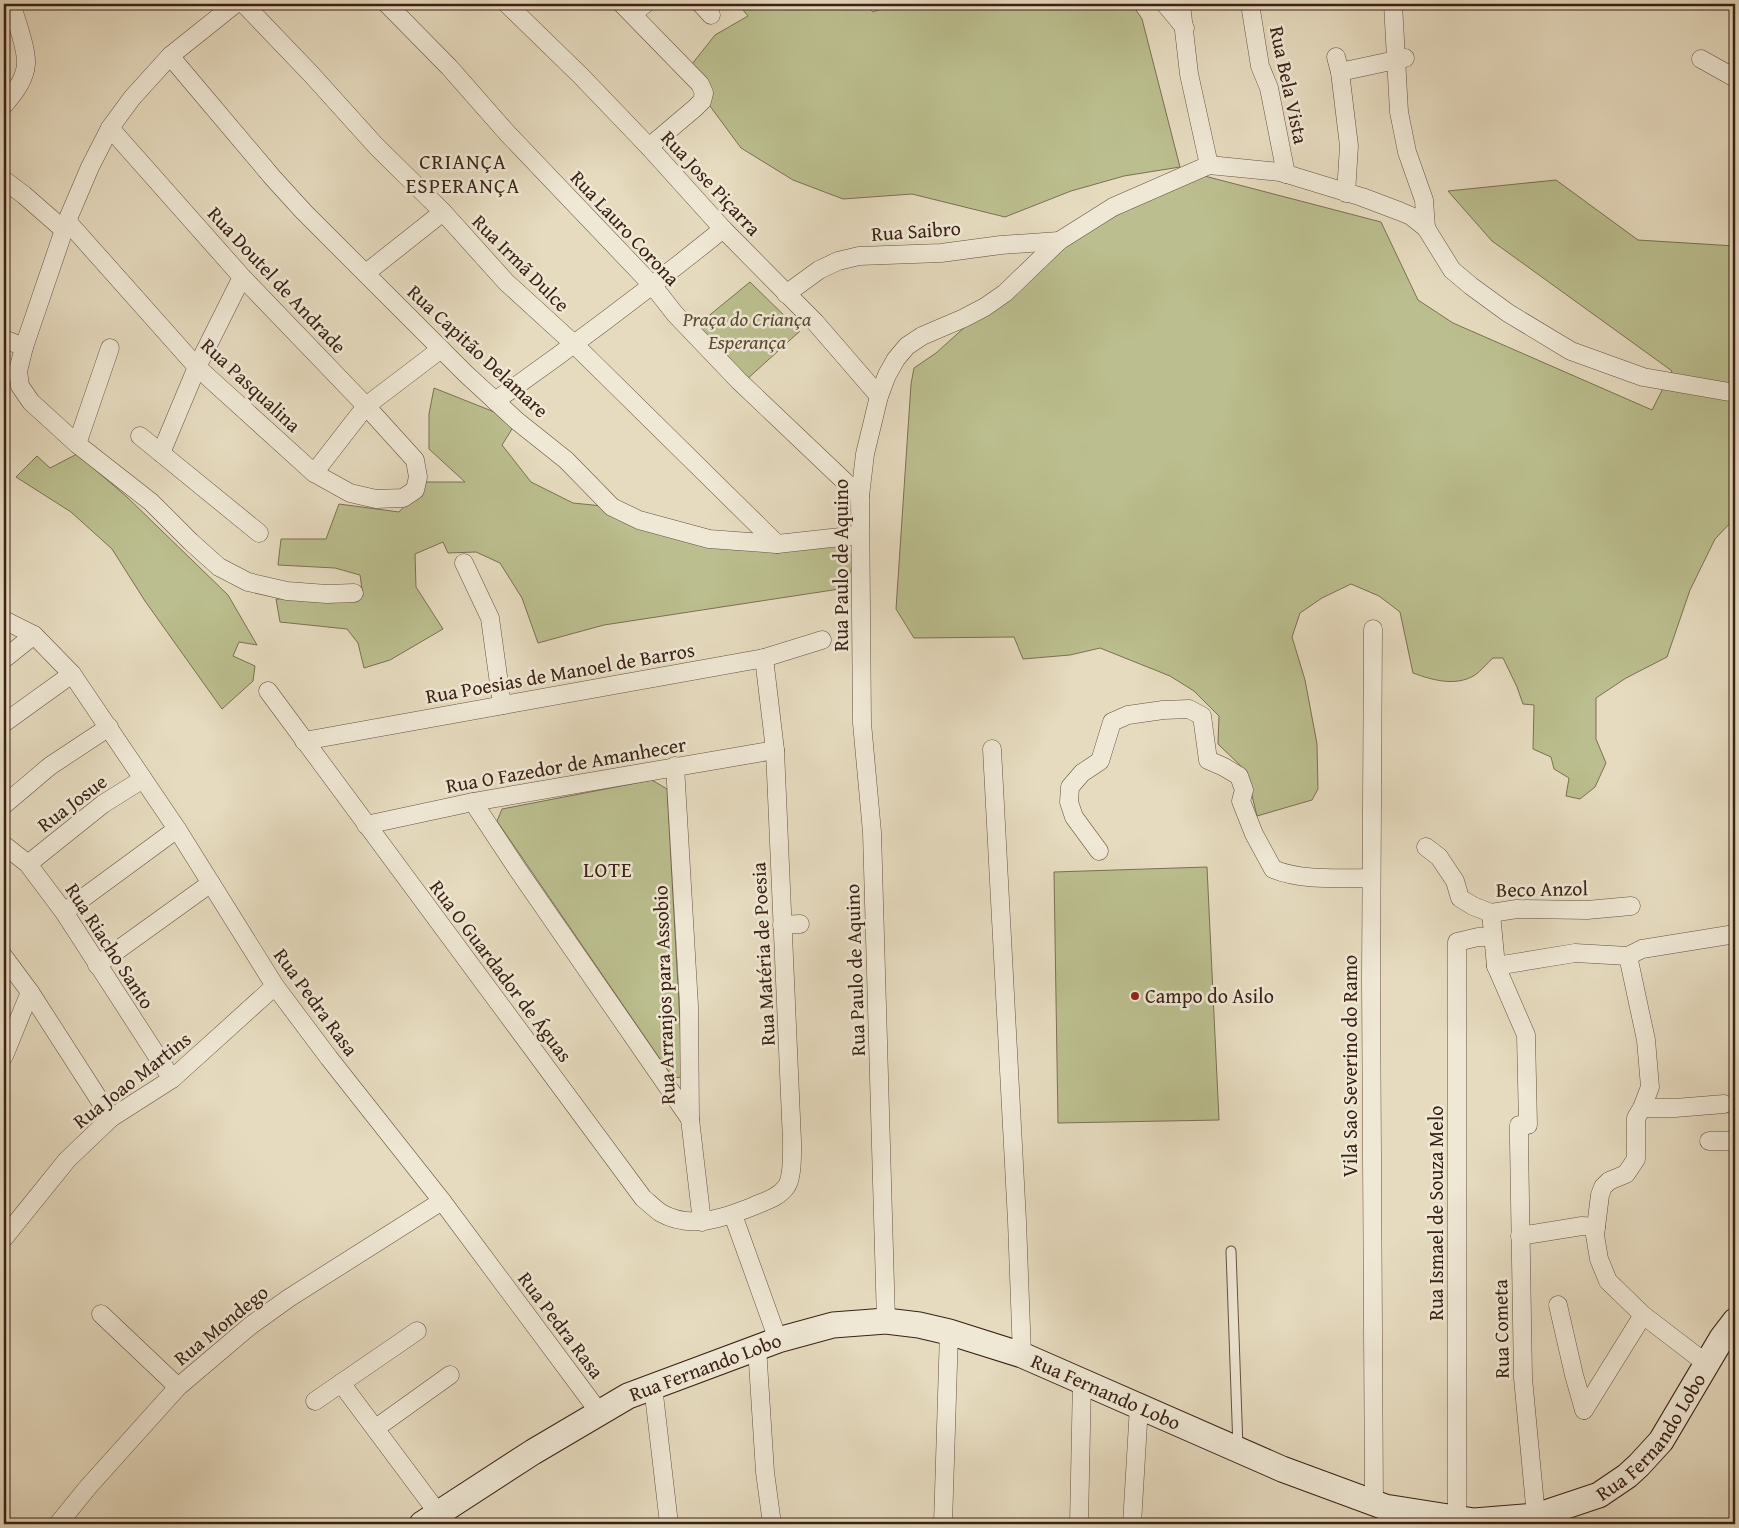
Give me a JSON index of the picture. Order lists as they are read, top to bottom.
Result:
{
  "streets": {
    "main road": ["Rua Fernando Lobo"],
    "street": [
      "Rua Bela Vista",
      "Rua Jose Piçarra",
      "Rua Lauro Corona",
      "Rua Saibro",
      "Rua Irmã Dulce",
      "Rua Doutel de Andrade",
      "Rua Capitão Delamare",
      "Rua Pasqualina",
      "Rua Paulo de Aquino",
      "Rua Poesias de Manoel de Barros",
      "Rua O Fazedor de Amanhecer",
      "Rua Josue",
      "Beco Anzol",
      "Rua Riacho Santo",
      "Rua Matéria de Poesia",
      "Rua O Guardador de Águas",
      "Rua Arranjos para Assobio",
      "Rua Pedra Rasa",
      "Vila Sao Severino do Ramo",
      "Rua Joao Martins",
      "Rua Ismael de Souza Melo",
      "Rua Mondego",
      "Rua Cometa"
    ]
  },
  "crossings": [
    ["Rua Bela Vista", "Rua Paulo de Aquino"],
    ["Rua Jose Piçarra", "Rua Saibro"],
    ["Rua Jose Piçarra", "Rua Paulo de Aquino"],
    ["Rua Lauro Corona", "Rua Paulo de Aquino"],
    ["Rua Saibro", "Rua Paulo de Aquino"],
    ["Rua Irmã Dulce", "Rua Capitão Delamare"],
    ["Rua Doutel de Andrade", "Rua Pasqualina"],
    ["Rua Capitão Delamare", "Rua Paulo de Aquino"],
    ["Rua Paulo de Aquino", "Rua Fernando Lobo"],
    ["Rua Poesias de Manoel de Barros", "Rua Matéria de Poesia"],
    ["Rua Poesias de Manoel de Barros", "Rua O Guardador de Águas"],
    ["Rua O Fazedor de Amanhecer", "Rua Matéria de Poesia"],
    ["Rua O Fazedor de Amanhecer", "Rua O Guardador de Águas"],
    ["Rua O Fazedor de Amanhecer", "Rua Arranjos para Assobio"],
    ["Rua Josue", "Rua Riacho Santo"],
    ["Rua Josue", "Rua Pedra Rasa"],
    ["Rua Riacho Santo", "Rua Joao Martins"],
    ["Rua Matéria de Poesia", "Rua O Guardador de Águas"],
    ["Rua O Guardador de Águas", "Rua Arranjos para Assobio"],
    ["Rua Pedra Rasa", "Rua Joao Martins"],
    ["Rua Pedra Rasa", "Rua Mondego"],
    ["Rua Pedra Rasa", "Rua Fernando Lobo"],
    ["Vila Sao Severino do Ramo", "Rua Fernando Lobo"],
    ["Rua Ismael de Souza Melo", "Rua Fernando Lobo"],
    ["Rua Cometa", "Rua Fernando Lobo"]
  ],
  "districts": ["CRIANÇA ESPERANÇA", "LOTE"],
  "parks": ["Praça do Criança Esperança"],
  "places": ["Campo do Asilo"]
}
